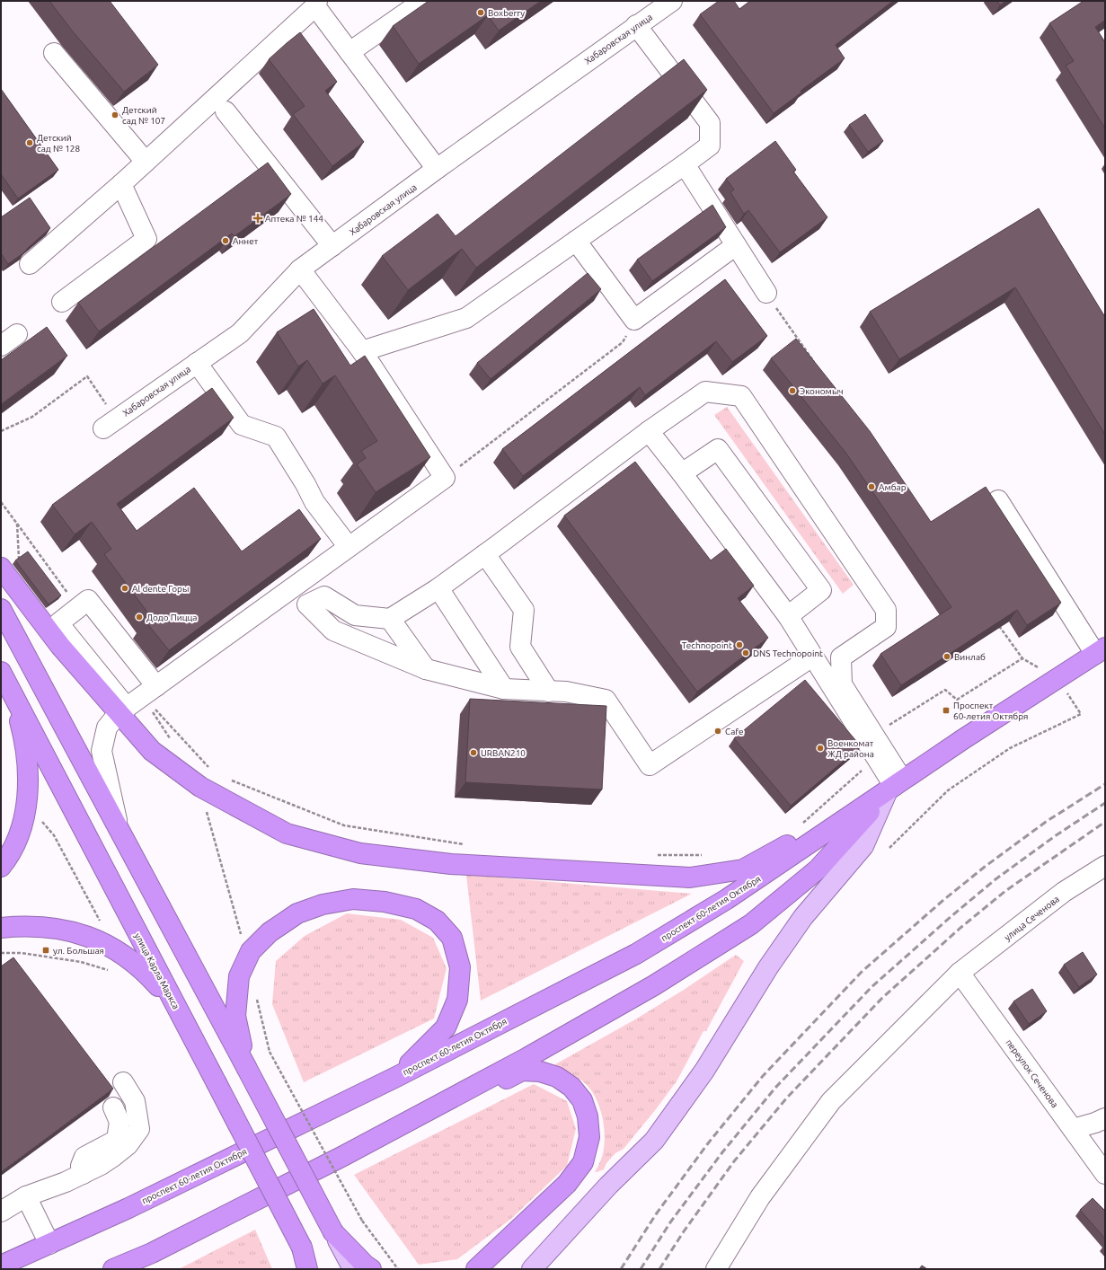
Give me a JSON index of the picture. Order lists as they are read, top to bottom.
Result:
{
  "streets": {
    "highway": ["проспект 60-летия Октября", "улица Карла Маркса"],
    "street": ["Хабаровская улица", "улица Сеченова", "переулок Сеченова"]
  },
  "crossings": [
    ["улица Сеченова", "переулок Сеченова"]
  ],
  "places": {
    "other": [
      "Boxberry",
      "Детский сад № 107",
      "Детский сад № 128",
      "Аннет",
      "Экономыч",
      "Амбар",
      "Al dente Горы",
      "Додо Пицца",
      "Technopoint",
      "DNS Technopoint",
      "Винлаб",
      "Cafe",
      "Военкомат ЖД района",
      "URBAN210"
    ],
    "health": ["Аптека № 144"],
    "transit": ["Проспект 60-летия Октября", "ул. Большая"]
  }
}
